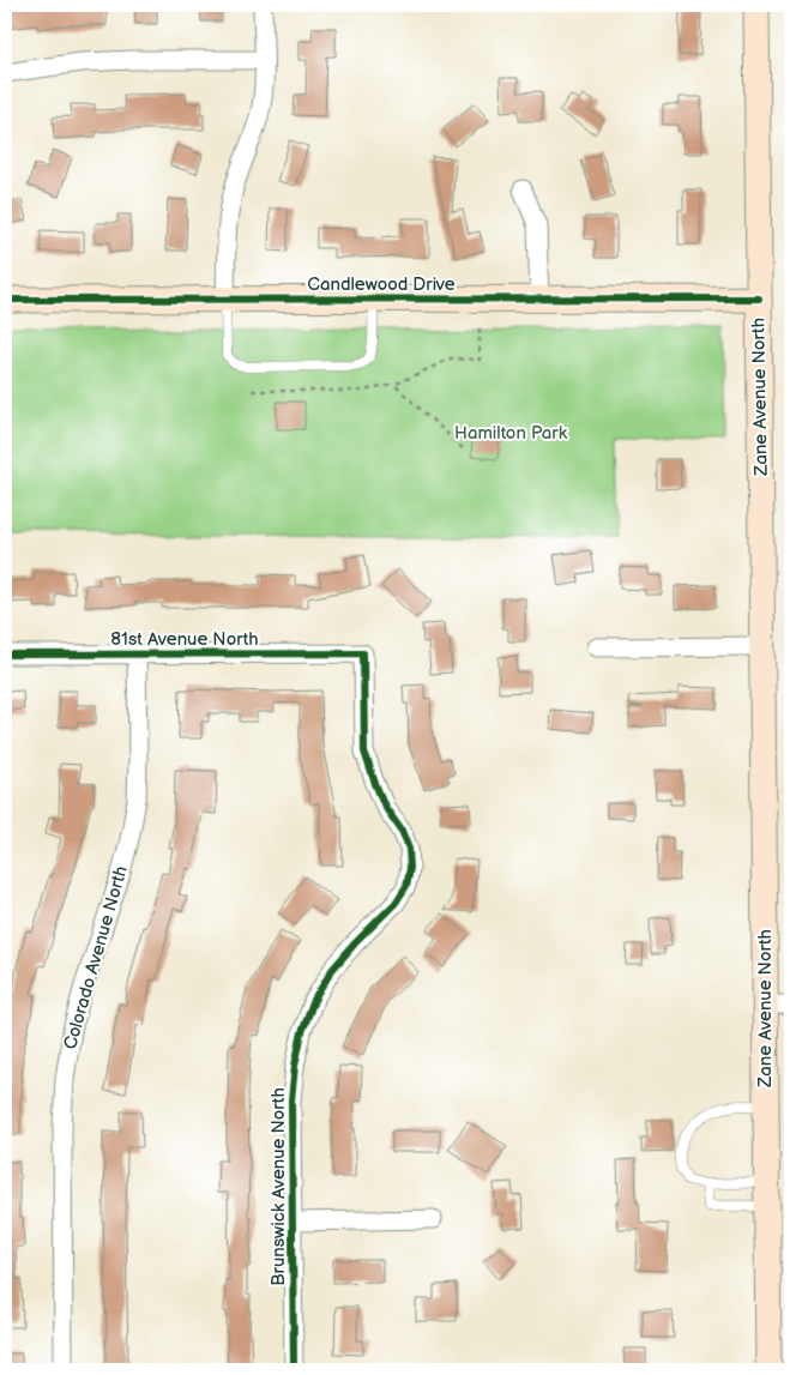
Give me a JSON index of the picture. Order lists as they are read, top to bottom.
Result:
{
  "streets": {
    "main road": ["Candlewood Drive", "Zane Avenue North"],
    "street": ["81st Avenue North", "Colorado Avenue North", "Brunswick Avenue North"]
  },
  "crossings": [
    ["Candlewood Drive", "Zane Avenue North"],
    ["81st Avenue North", "Colorado Avenue North"],
    ["81st Avenue North", "Brunswick Avenue North"]
  ],
  "parks": ["Hamilton Park"]
}
